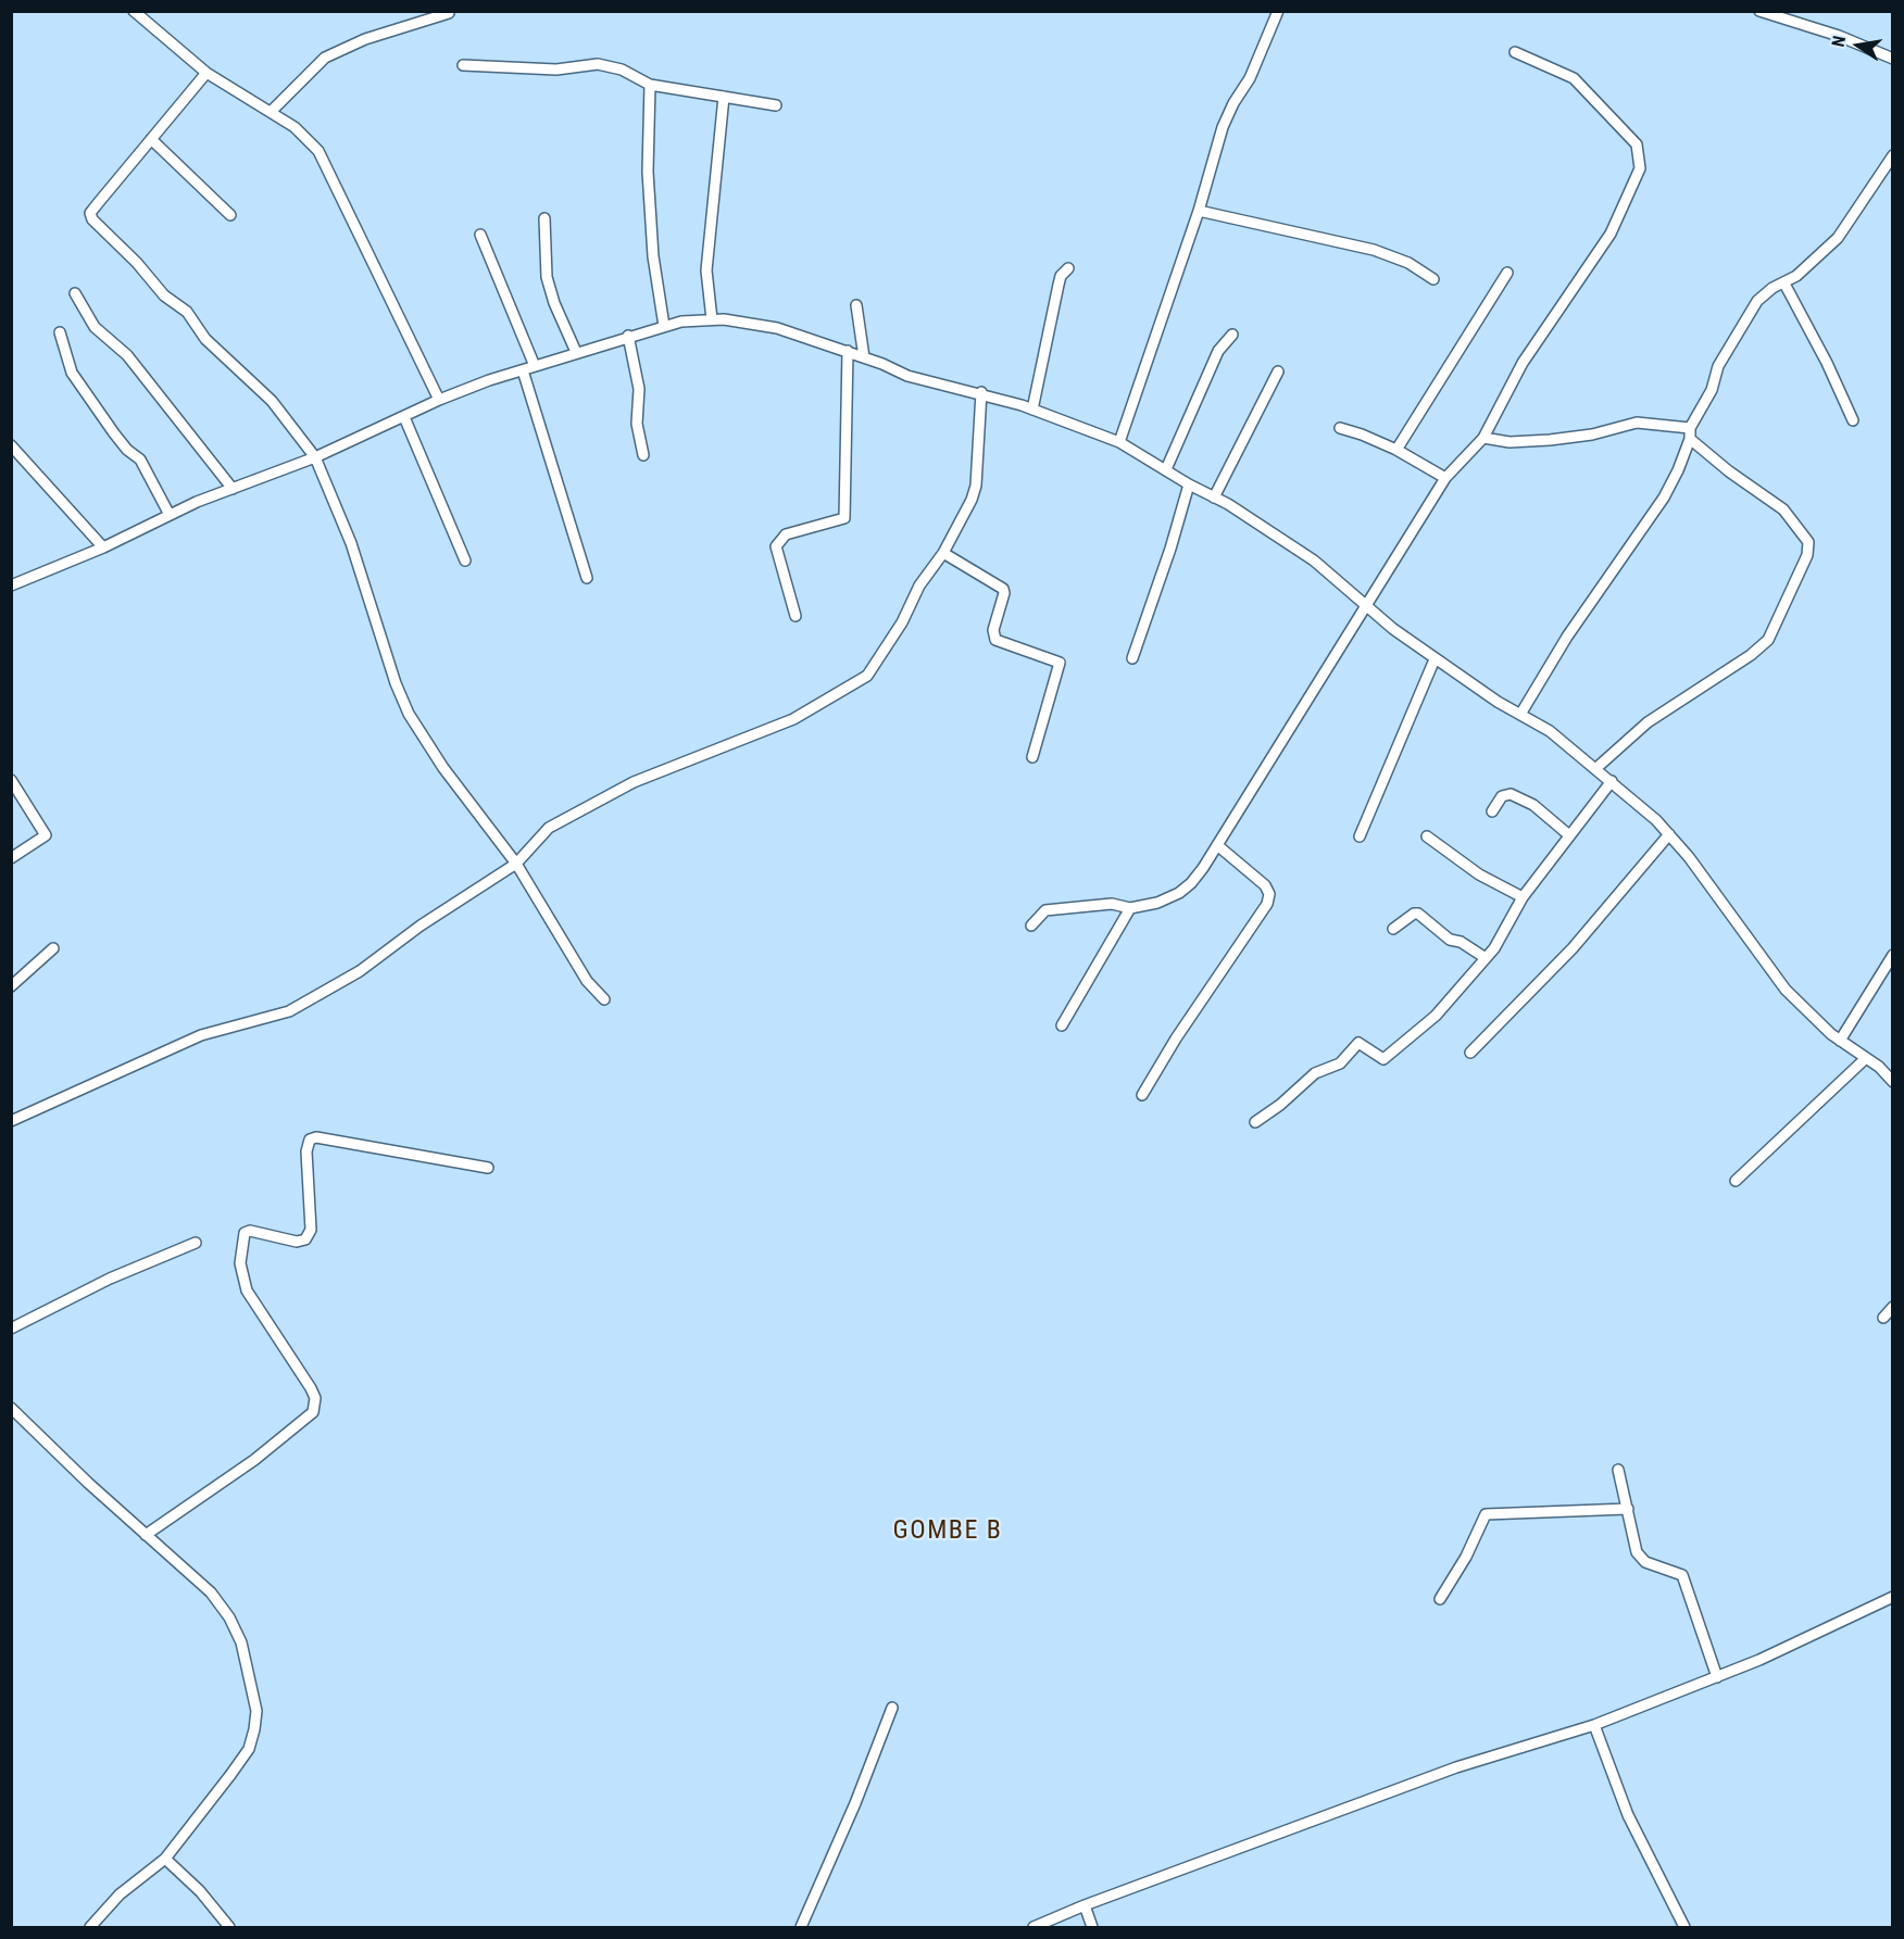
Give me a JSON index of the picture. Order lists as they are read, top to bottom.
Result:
{
  "districts": ["GOMBE B"],
  "north": "left"
}
